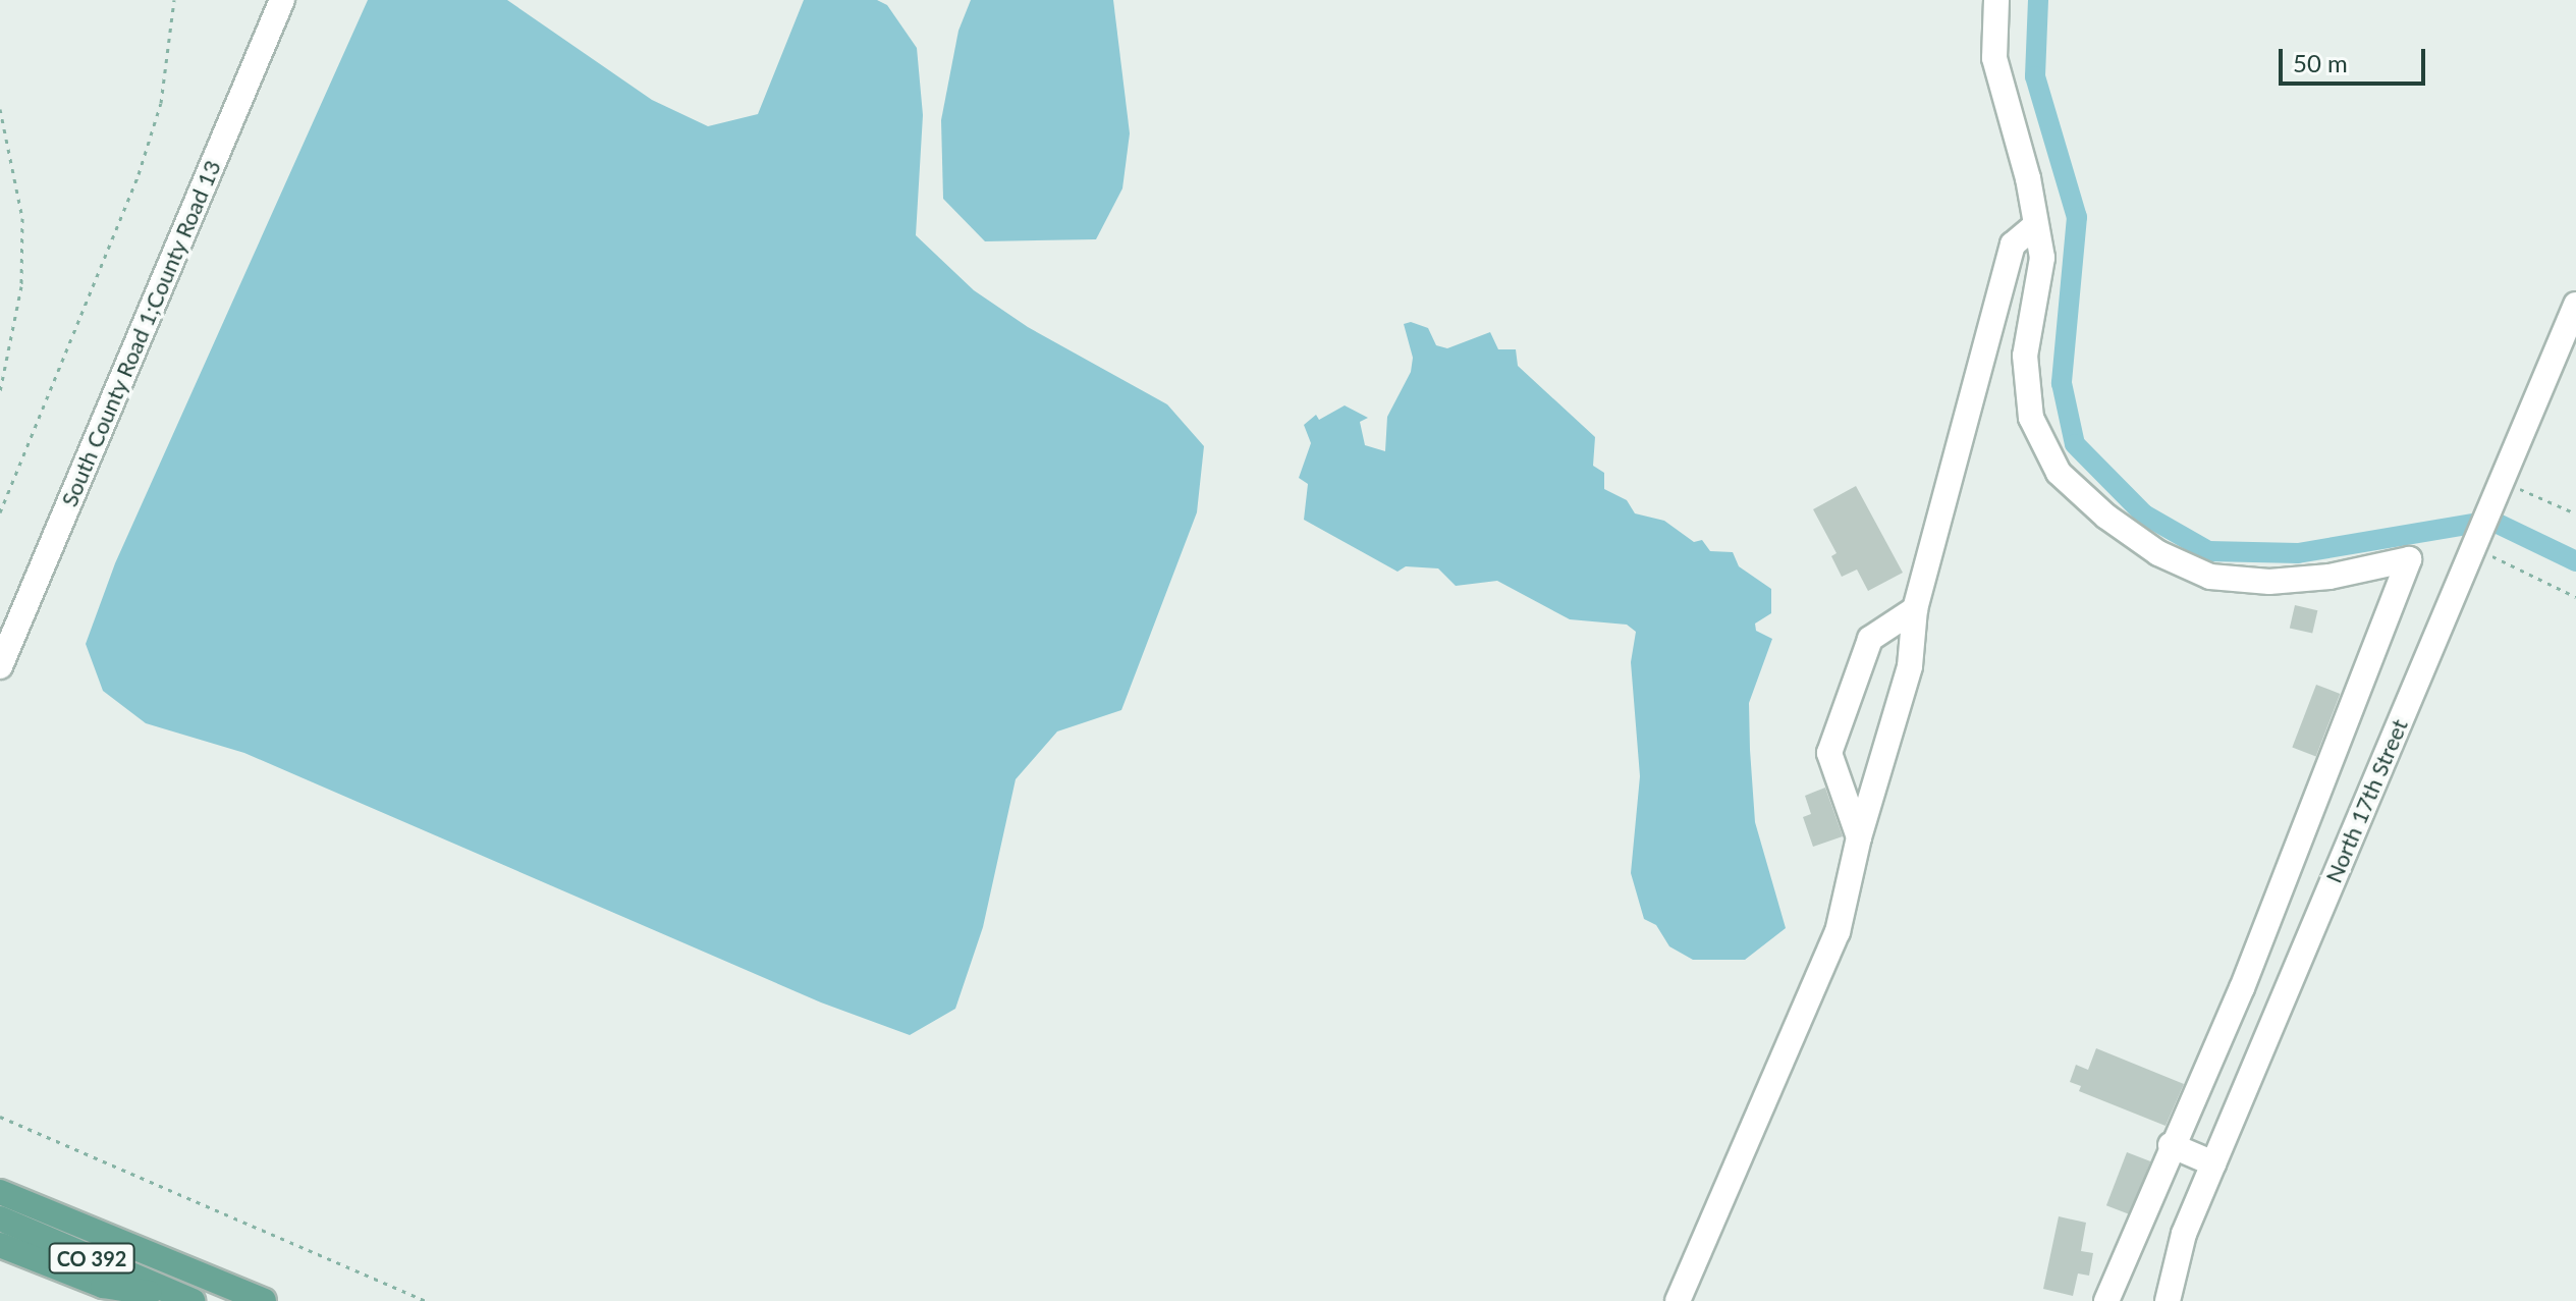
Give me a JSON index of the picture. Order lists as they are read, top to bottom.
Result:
{
  "streets": {
    "main road": ["CO 392"],
    "street": ["South County Road 1;County Road 13", "North 17th Street"]
  },
  "scale_bar": "50 m"
}
